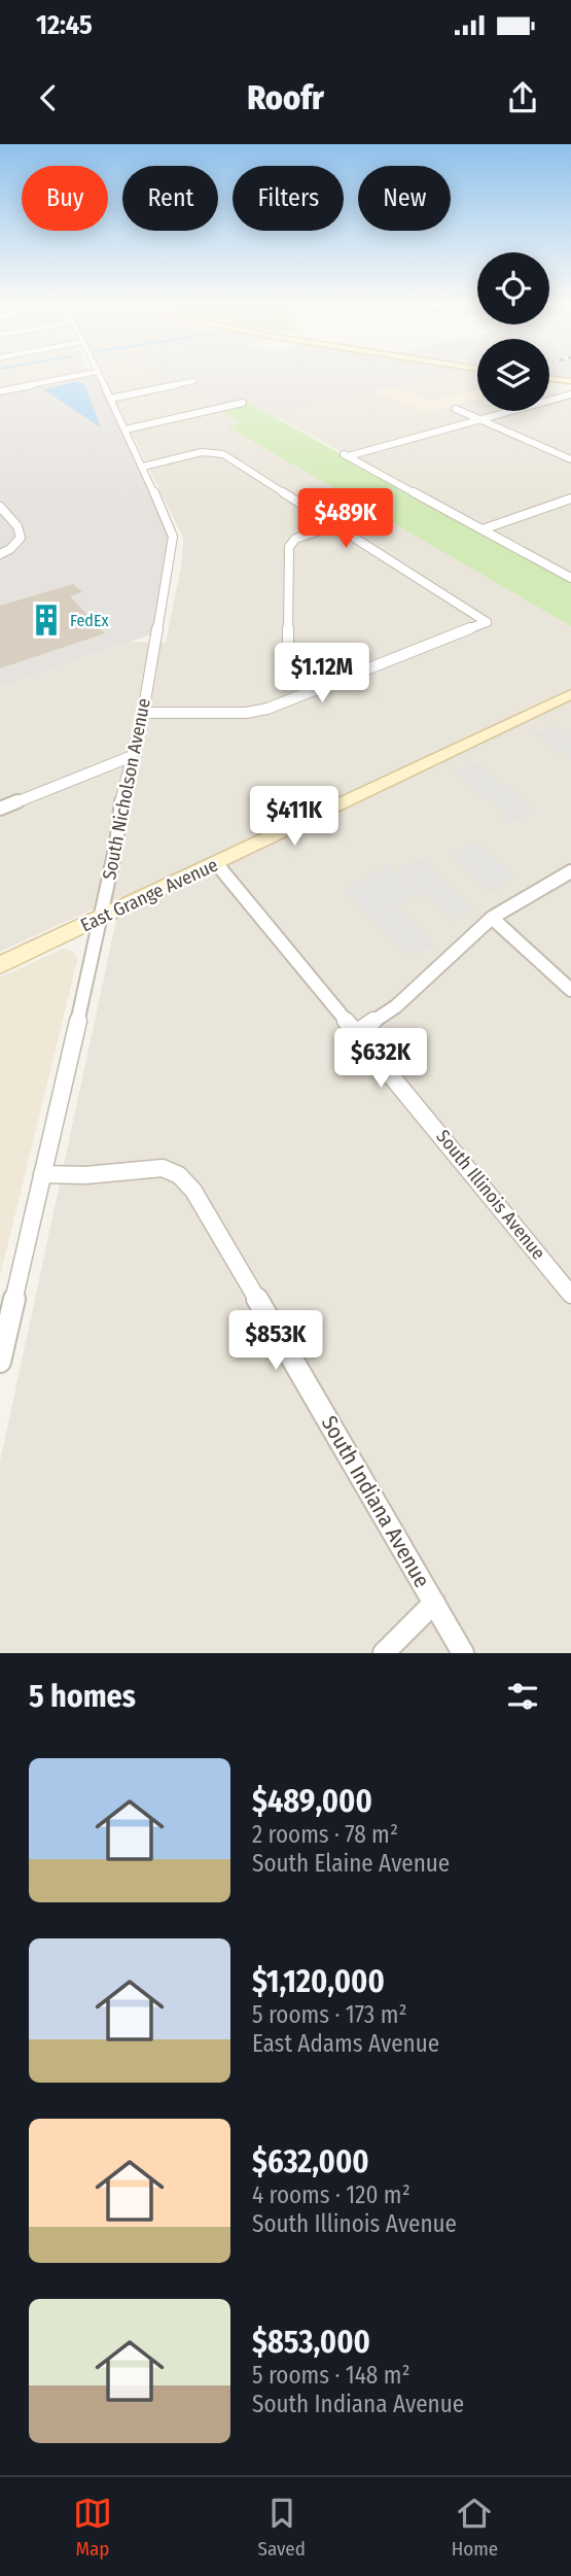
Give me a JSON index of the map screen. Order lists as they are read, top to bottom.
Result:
{
  "streets": {
    "street": [
      "South Nicholson Avenue",
      "East Grange Avenue",
      "South Illinois Avenue",
      "South Indiana Avenue"
    ]
  },
  "crossings": [
    ["South Nicholson Avenue", "East Grange Avenue"],
    ["South Nicholson Avenue", "South Indiana Avenue"],
    ["East Grange Avenue", "South Illinois Avenue"]
  ],
  "places": {
    "building": ["FedEx"]
  },
  "page": {
    "status": "12:45",
    "header": "Roofr",
    "chip": [
      "Buy",
      "Rent",
      "Filters",
      "New"
    ],
    "price": [
      "$489K",
      "$1.12M",
      "$411K",
      "$632K",
      "$853K"
    ],
    "heading": "5 homes",
    "list": [
      {
        "name": "$489,000",
        "note": "2 rooms · 78 m² · South Elaine Avenue"
      },
      {
        "name": "$1,120,000",
        "note": "5 rooms · 173 m² · East Adams Avenue"
      },
      {
        "name": "$632,000",
        "note": "4 rooms · 120 m² · South Illinois Avenue"
      },
      {
        "name": "$853,000",
        "note": "5 rooms · 148 m² · South Indiana Avenue"
      }
    ],
    "tabs": ["Map", "Saved", "Home"]
  }
}
